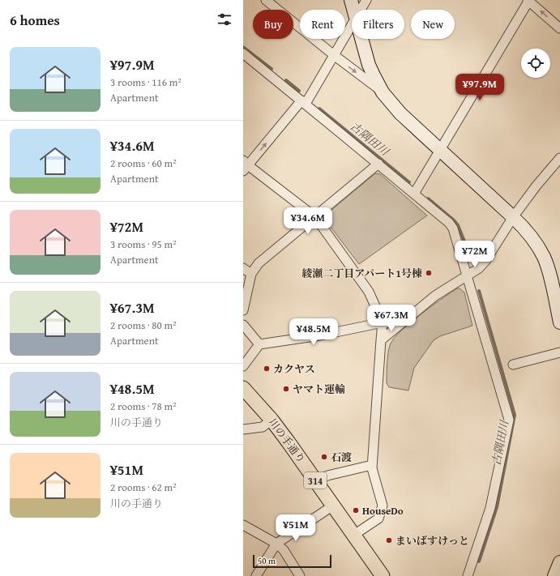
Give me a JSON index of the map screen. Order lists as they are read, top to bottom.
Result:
{
  "streets": {
    "main road": ["川の手通り", "314"]
  },
  "water": ["古隅田川"],
  "places": [
    "綾瀬二丁目アパート1号棟",
    "カクヤス",
    "ヤマト運輸",
    "石渡",
    "HouseDo",
    "まいばすけっと"
  ],
  "scale_bar": "50 m",
  "page": {
    "heading": "6 homes",
    "chip": [
      "Buy",
      "Rent",
      "Filters",
      "New"
    ],
    "list": [
      {
        "name": "¥97.9M",
        "note": "3 rooms · 116 m² · Apartment"
      },
      {
        "name": "¥34.6M",
        "note": "2 rooms · 60 m² · Apartment"
      },
      {
        "name": "¥72M",
        "note": "3 rooms · 95 m² · Apartment"
      },
      {
        "name": "¥67.3M",
        "note": "2 rooms · 80 m² · Apartment"
      },
      {
        "name": "¥48.5M",
        "note": "2 rooms · 78 m² · 川の手通り"
      },
      {
        "name": "¥51M",
        "note": "2 rooms · 62 m² · 川の手通り"
      }
    ],
    "price": [
      "¥97.9M",
      "¥34.6M",
      "¥72M",
      "¥67.3M",
      "¥48.5M",
      "¥51M"
    ],
    "scale": "50 m"
  }
}
